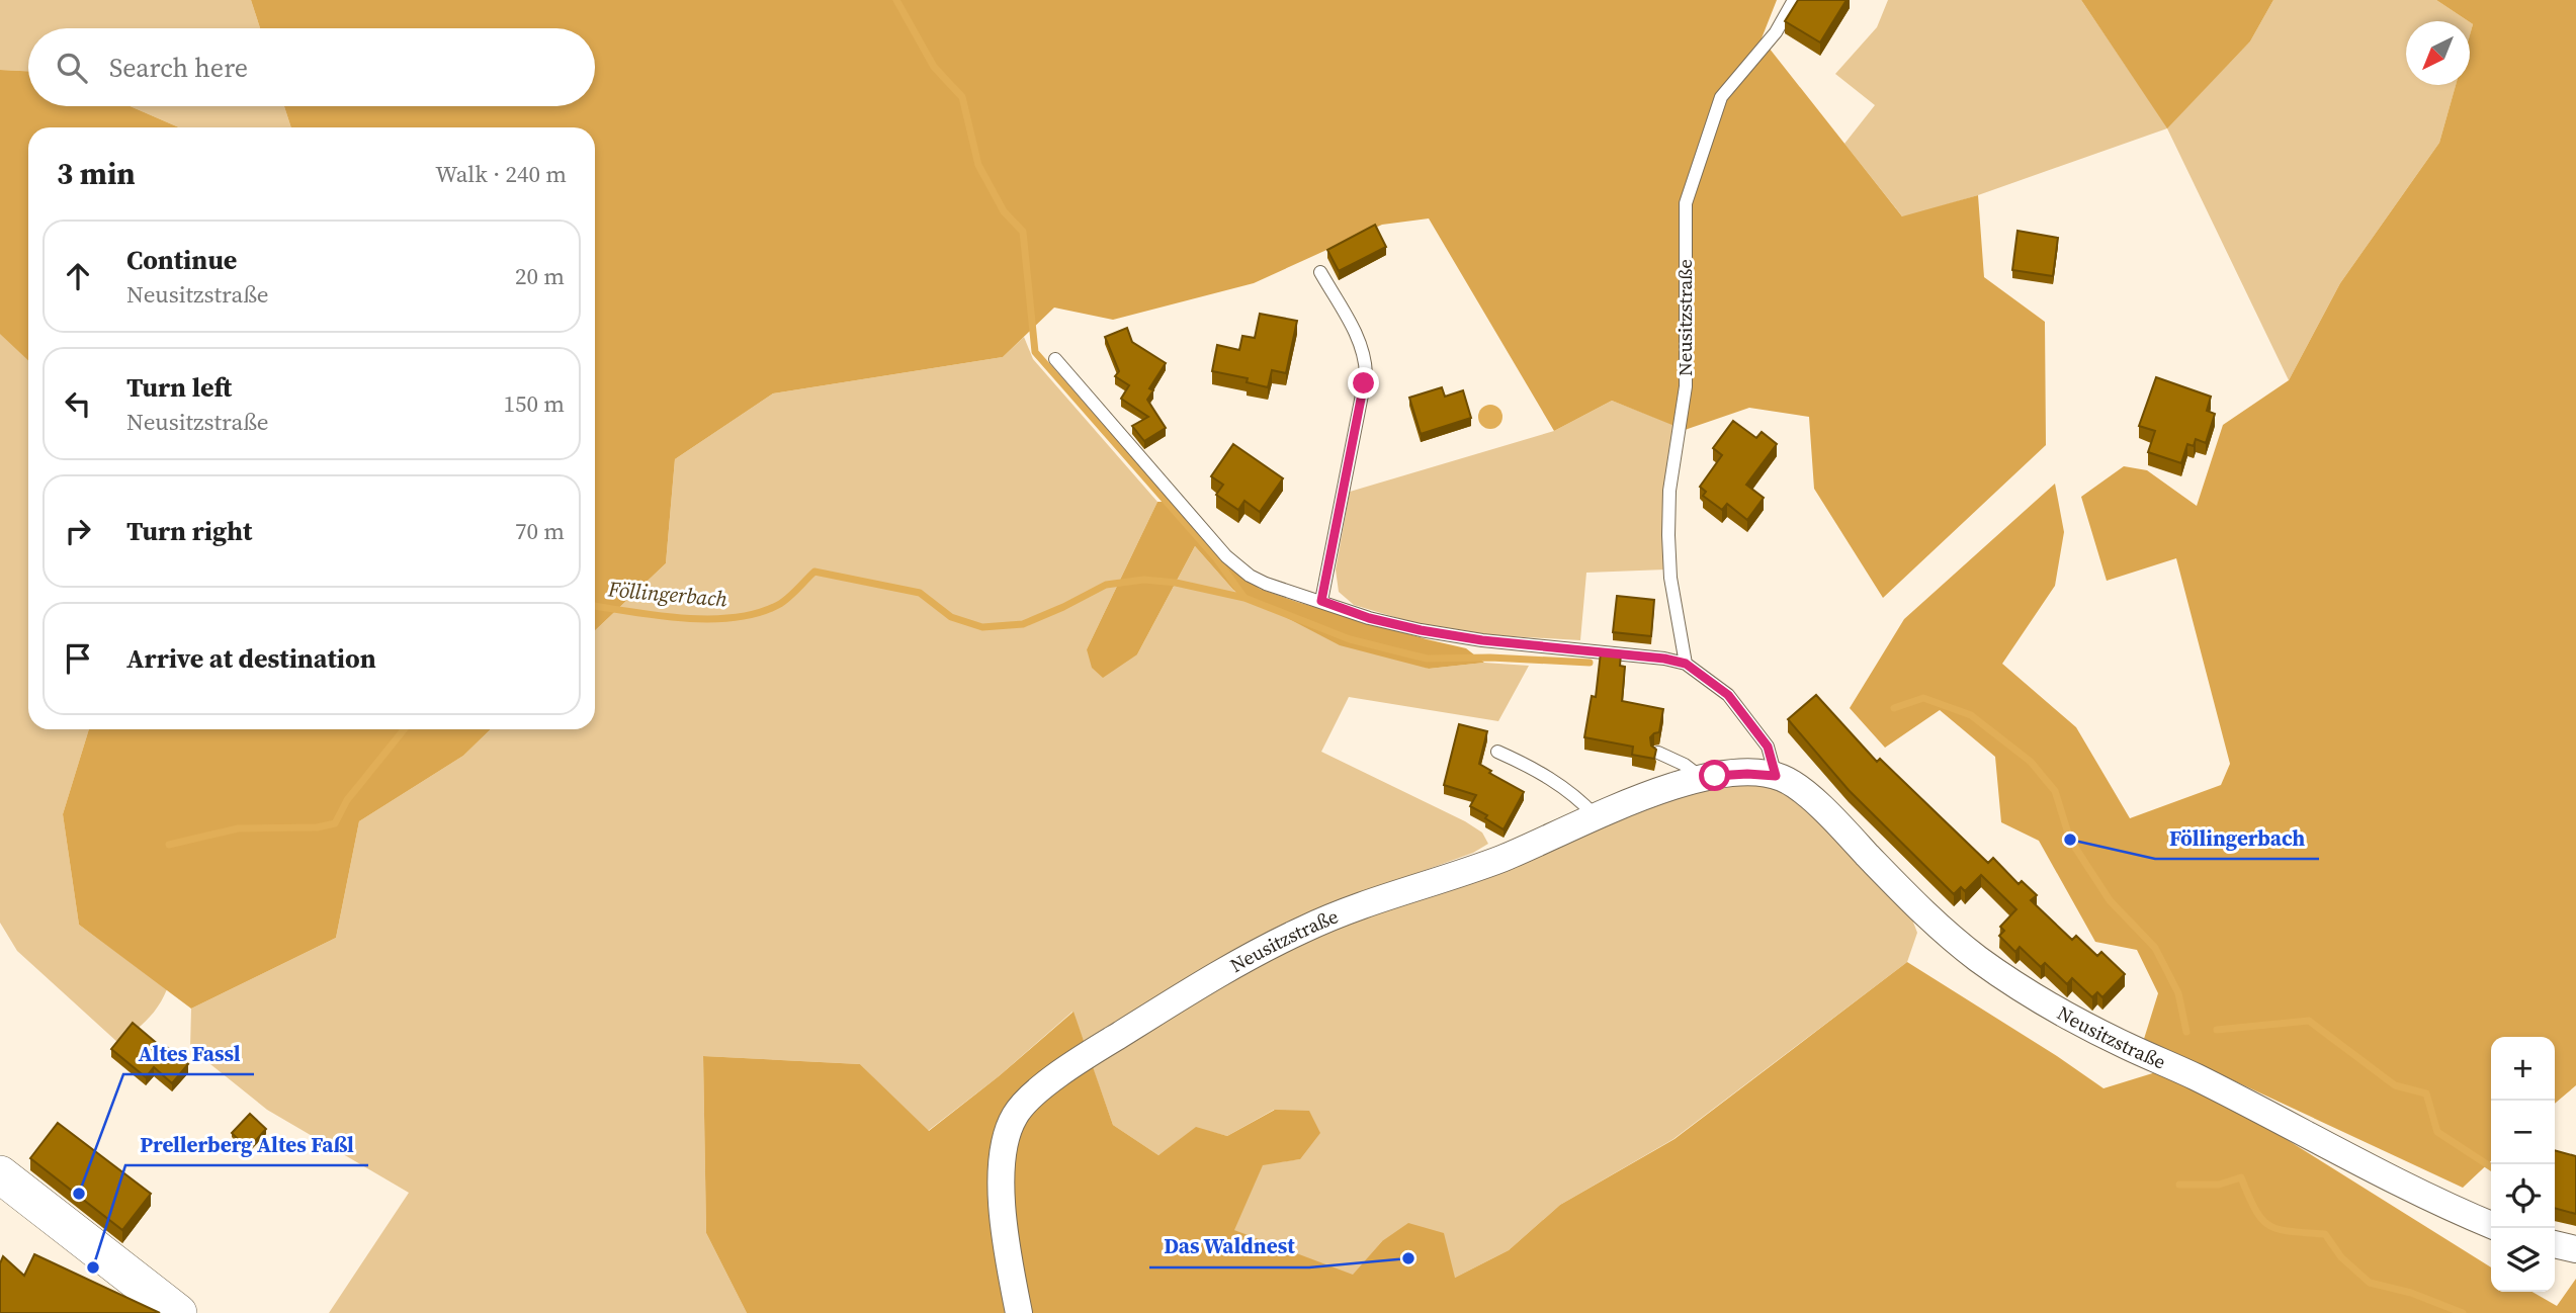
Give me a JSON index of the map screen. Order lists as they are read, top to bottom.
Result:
{
  "streets": {
    "street": ["Neusitzstraße"]
  },
  "water": ["Föllingerbach"],
  "places": [
    "Föllingerbach",
    "Altes Fassl",
    "Das Waldnest",
    "Prellerberg Altes Faßl"
  ],
  "north": "bottom left",
  "page": {
    "search": "Search here",
    "heading": ["3 min", "Walk · 240 m"],
    "list": [
      ["Continue", "Neusitzstraße", "20 m"],
      ["Turn left", "Neusitzstraße", "150 m"],
      ["Turn right", "70 m"],
      "Arrive at destination"
    ],
    "map_buttons": ["+", "−"]
  }
}
